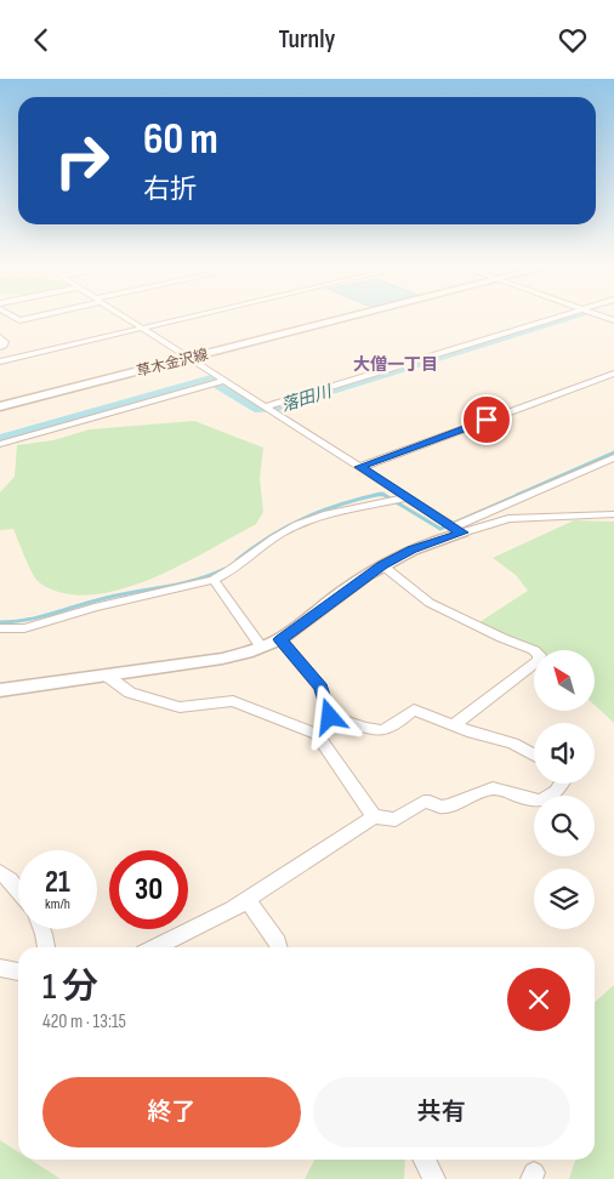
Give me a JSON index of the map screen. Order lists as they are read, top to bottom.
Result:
{
  "streets": {
    "main road": ["草木金沢線"]
  },
  "districts": ["大僧一丁目"],
  "water": ["落田川"],
  "north": "top left",
  "page": {
    "header": "Turnly",
    "turn": ["60 m", "右折"],
    "speed": "21 km/h",
    "limit": "30",
    "heading": ["1 分", "420 m · 13:15"],
    "buttons": ["終了", "共有"]
  }
}
